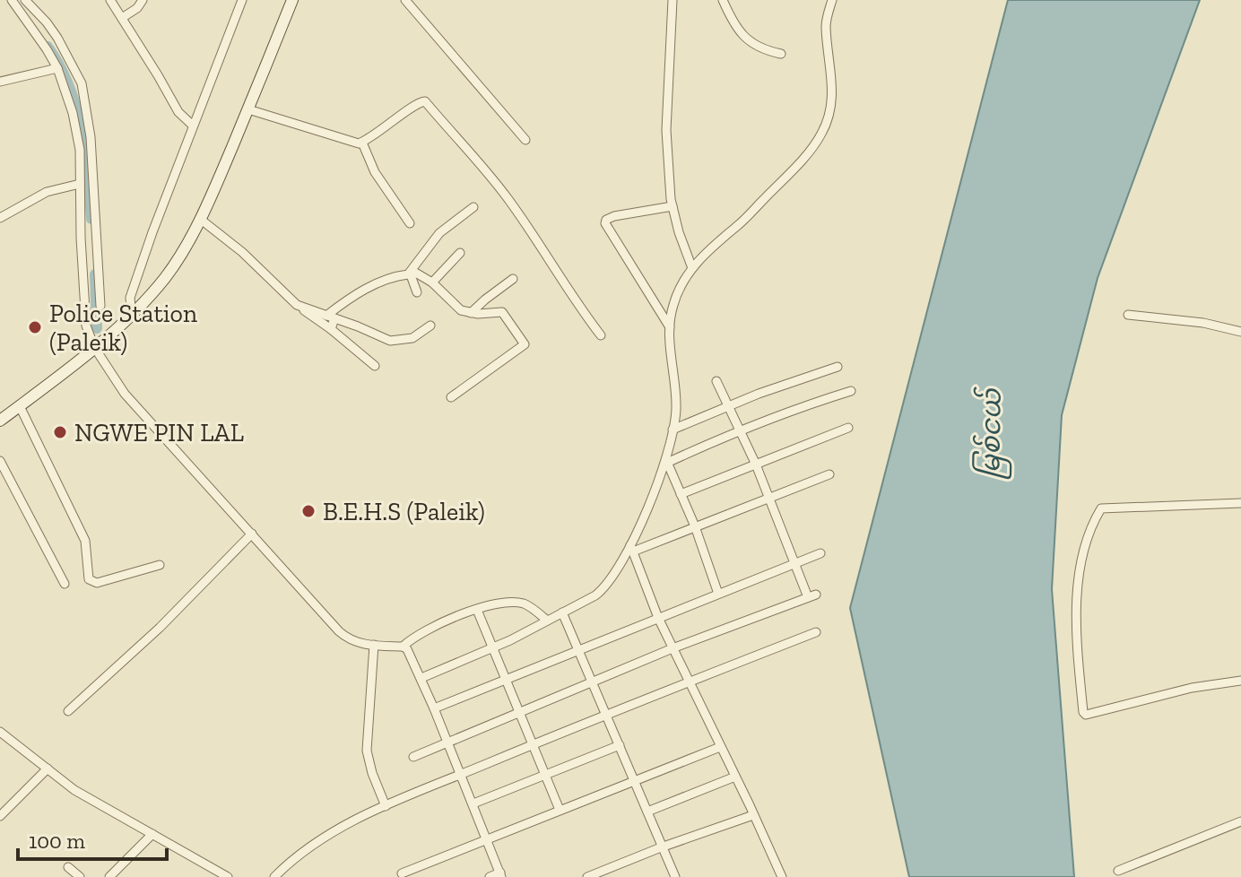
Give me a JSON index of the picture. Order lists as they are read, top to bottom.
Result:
{
  "water": ["မြစ်ငယ်"],
  "places": ["Police Station (Paleik)", "NGWE PIN LAL", "B.E.H.S (Paleik)"],
  "scale_bar": "100 m"
}
